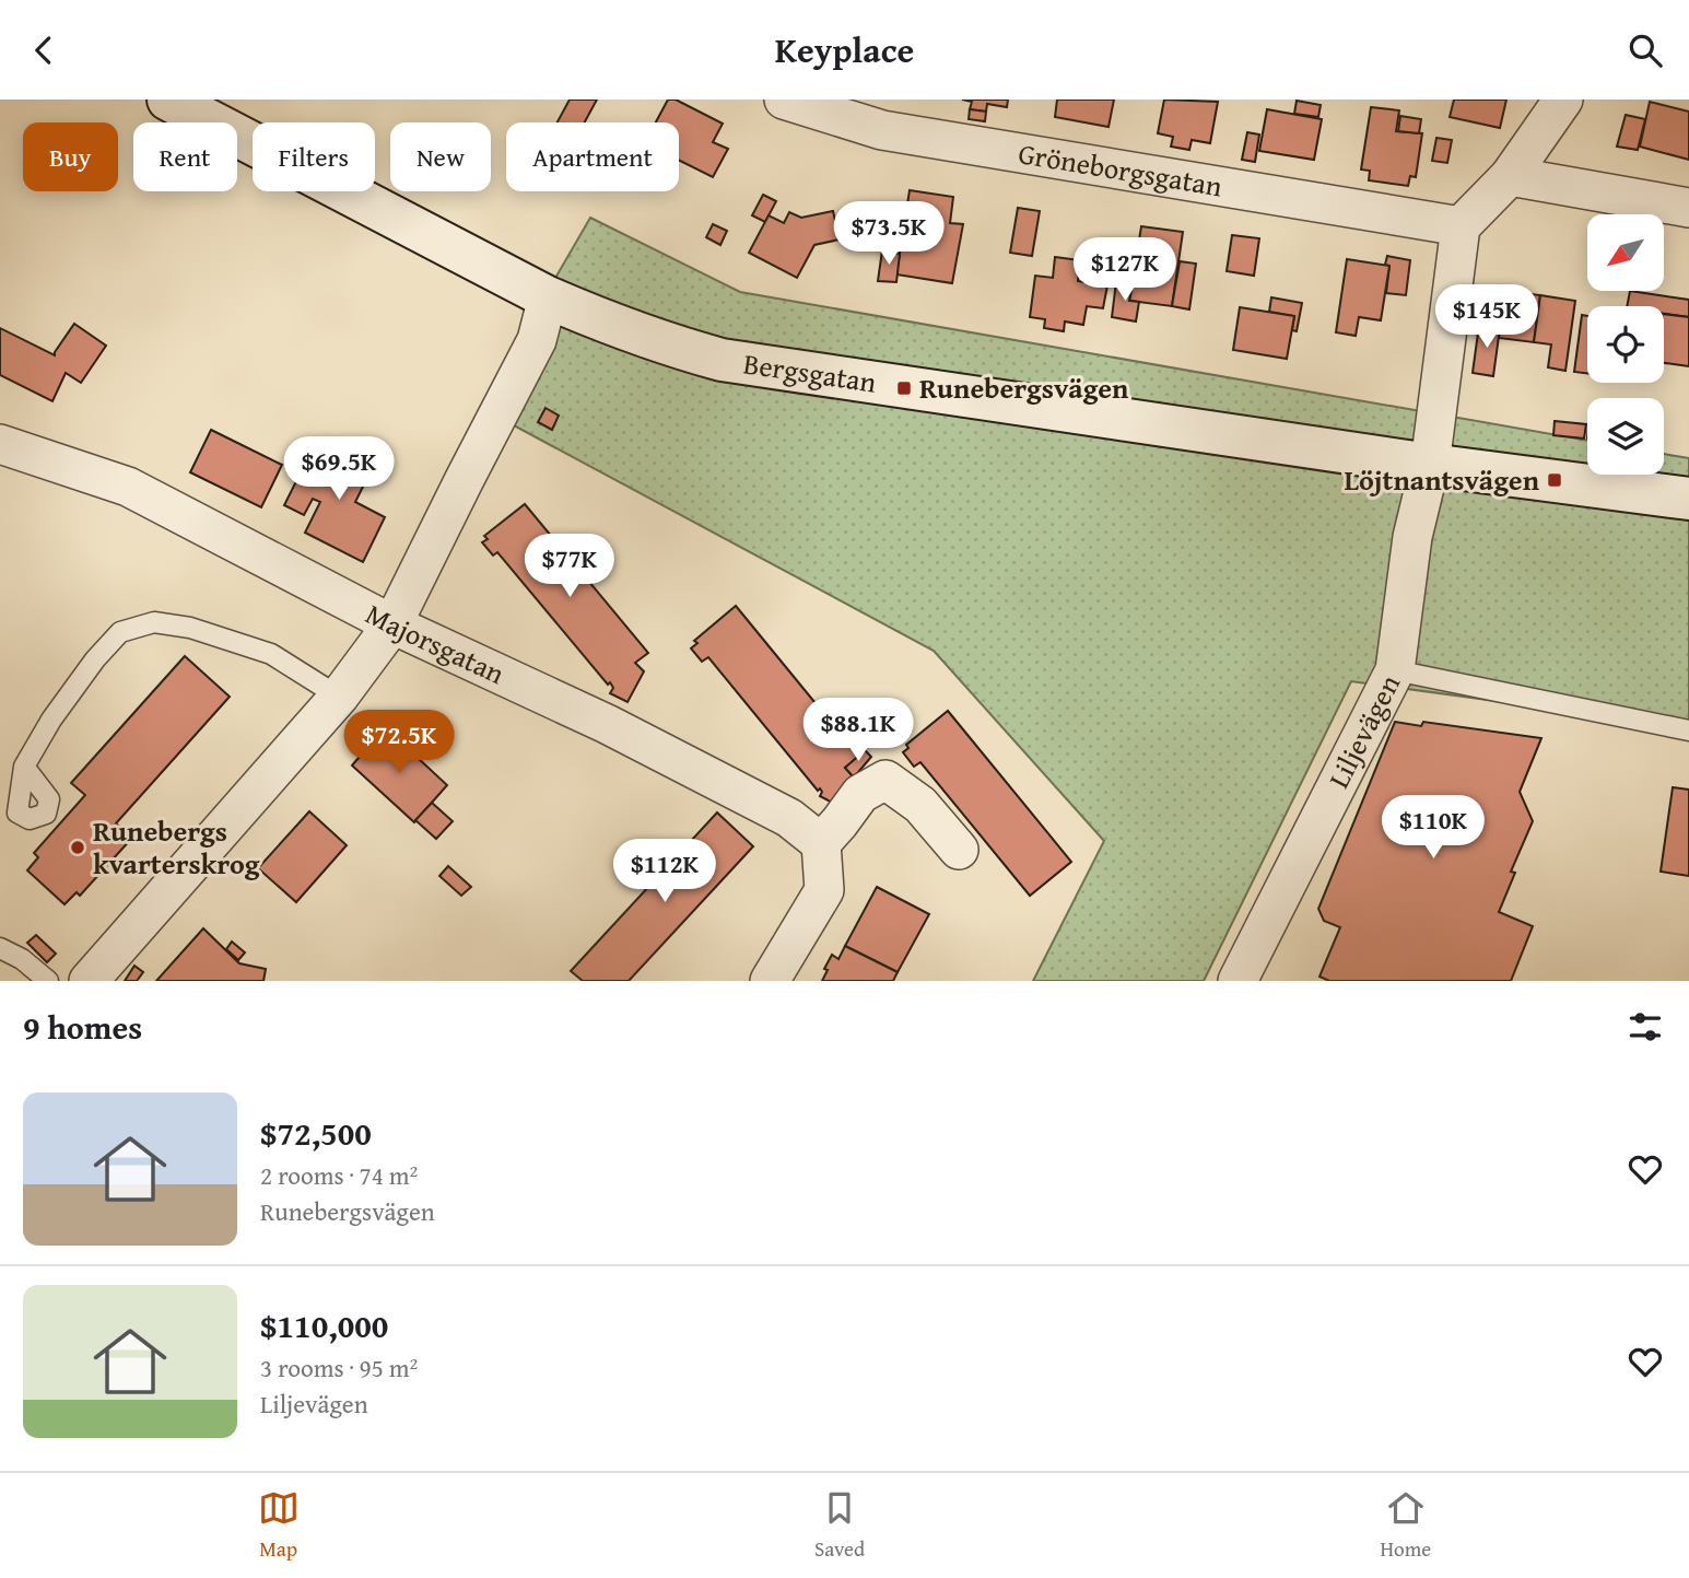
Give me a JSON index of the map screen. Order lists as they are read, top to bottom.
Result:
{
  "streets": {
    "street": [
      "Gröneborgsgatan",
      "Bergsgatan",
      "Majorsgatan",
      "Liljevägen"
    ]
  },
  "crossings": [
    ["Gröneborgsgatan", "Liljevägen"],
    ["Bergsgatan", "Liljevägen"]
  ],
  "places": {
    "transit": ["Runebergsvägen", "Löjtnantsvägen"],
    "other": ["Runebergs kvarterskrog"]
  },
  "north": "bottom left",
  "page": {
    "header": "Keyplace",
    "chip": [
      "Buy",
      "Rent",
      "Filters",
      "New",
      "Apartment"
    ],
    "price": [
      "$73.5K",
      "$127K",
      "$145K",
      "$69.5K",
      "$77K",
      "$88.1K",
      "$72.5K",
      "$110K",
      "$112K"
    ],
    "heading": "9 homes",
    "list": [
      {
        "name": "$72,500",
        "note": "2 rooms · 74 m² · Runebergsvägen"
      },
      {
        "name": "$110,000",
        "note": "3 rooms · 95 m² · Liljevägen"
      }
    ],
    "tabs": ["Map", "Saved", "Home"]
  }
}
